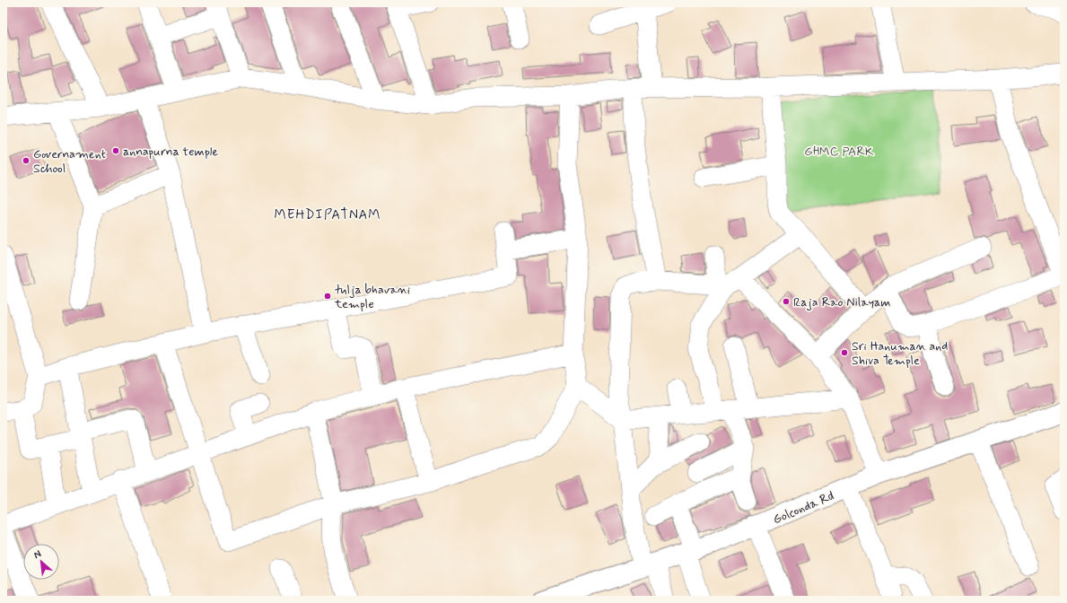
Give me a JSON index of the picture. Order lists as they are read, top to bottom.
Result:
{
  "streets": {
    "main road": ["Golconda Rd"]
  },
  "districts": ["MEHDIPATNAM"],
  "parks": ["GHMC PARK"],
  "places": [
    "annapurna temple",
    "Governament School",
    "tulja bhavani temple",
    "Raja Rao Nilayam",
    "Sri Hanuman and Shiva Temple"
  ],
  "north": "top left"
}
